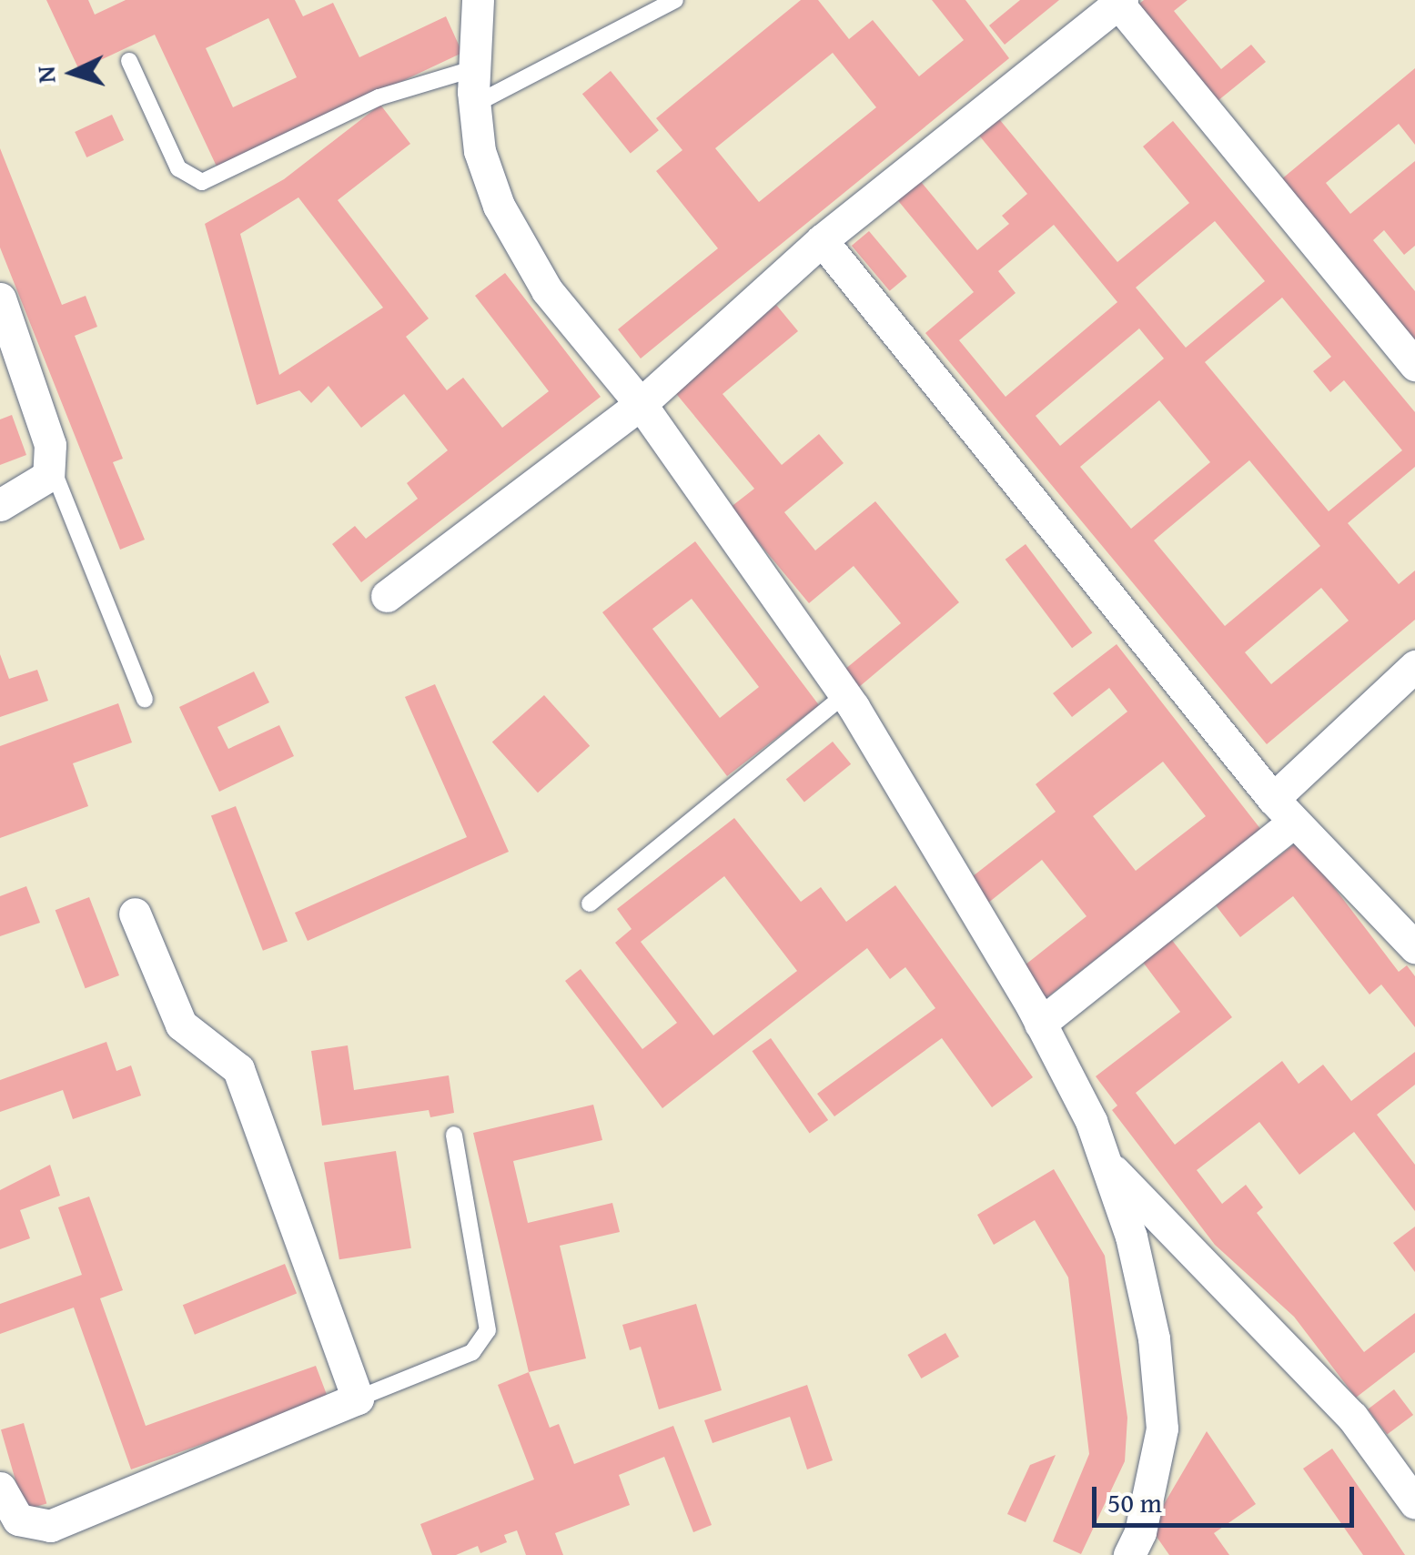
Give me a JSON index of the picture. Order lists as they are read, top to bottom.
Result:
{
  "scale_bar": "50 m",
  "north": "left"
}
